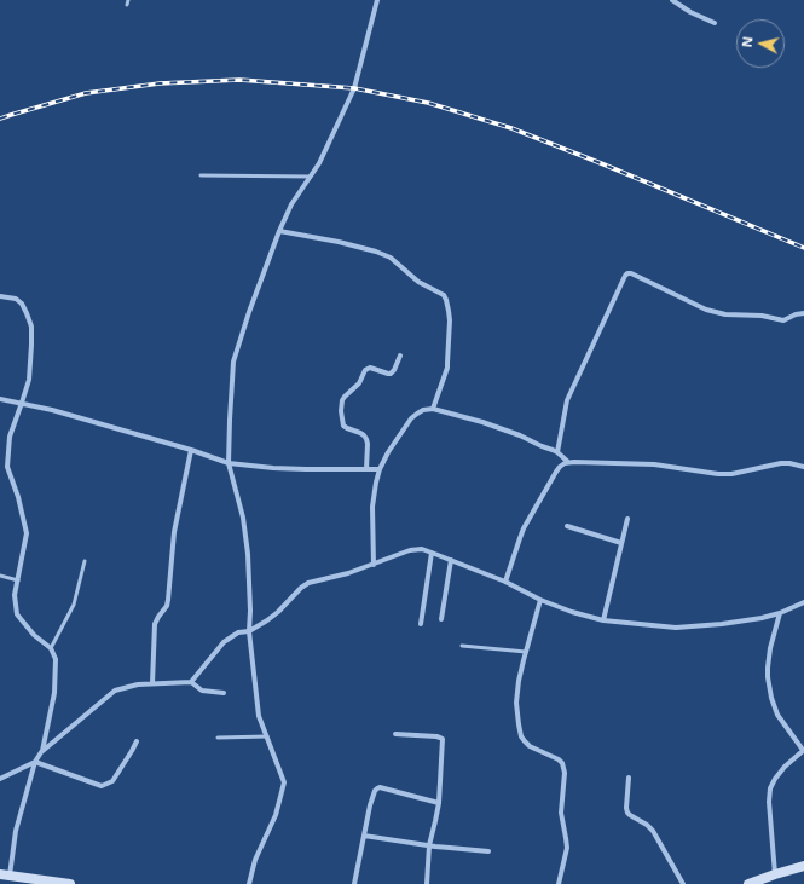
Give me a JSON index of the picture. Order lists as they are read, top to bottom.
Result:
{
  "north": "left"
}
